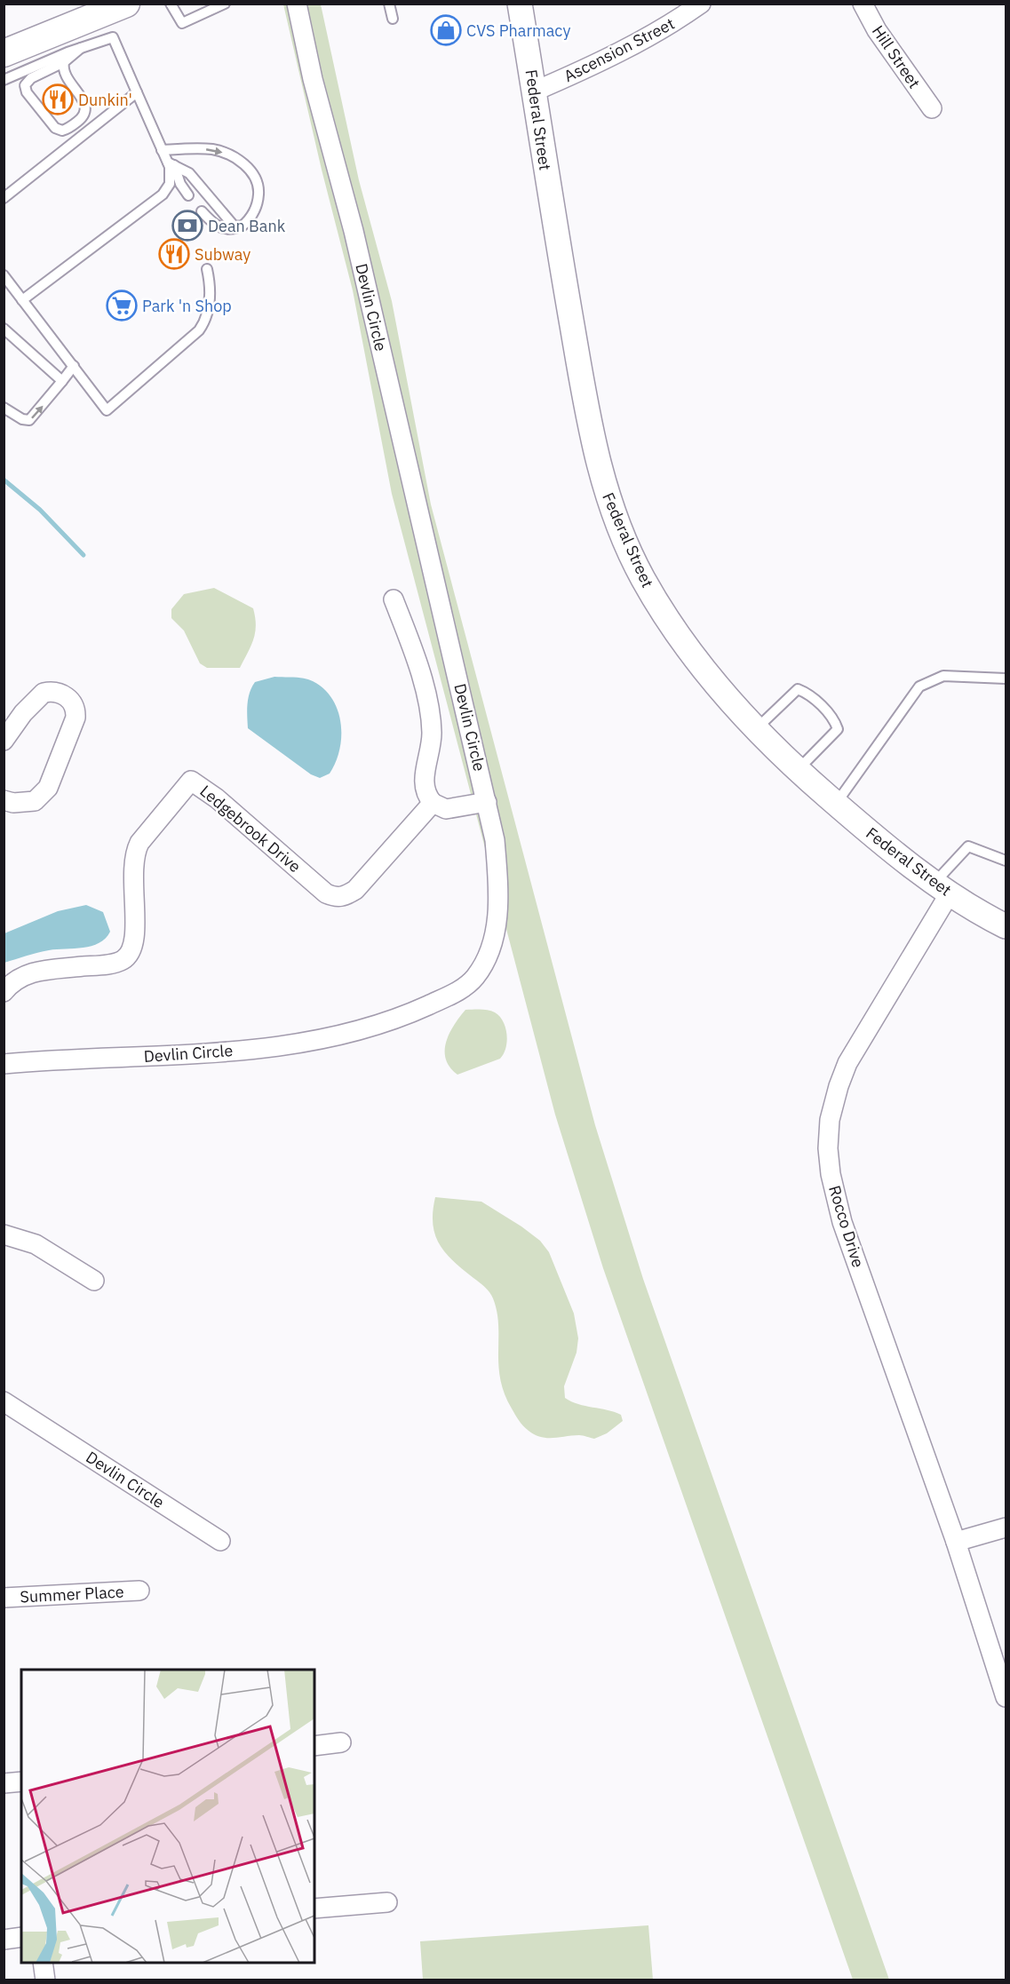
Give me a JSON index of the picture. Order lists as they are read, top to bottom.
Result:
{
  "streets": {
    "street": [
      "Ascension Street",
      "Hill Street",
      "Federal Street",
      "Devlin Circle",
      "Ledgebrook Drive",
      "Rocco Drive",
      "Summer Place"
    ]
  },
  "crossings": [
    ["Ascension Street", "Federal Street"],
    ["Federal Street", "Rocco Drive"]
  ],
  "places": {
    "shop": ["CVS Pharmacy"],
    "restaurant": ["Dunkin'", "Subway"],
    "bank": ["Dean Bank"],
    "supermarket": ["Park 'n Shop"]
  }
}
